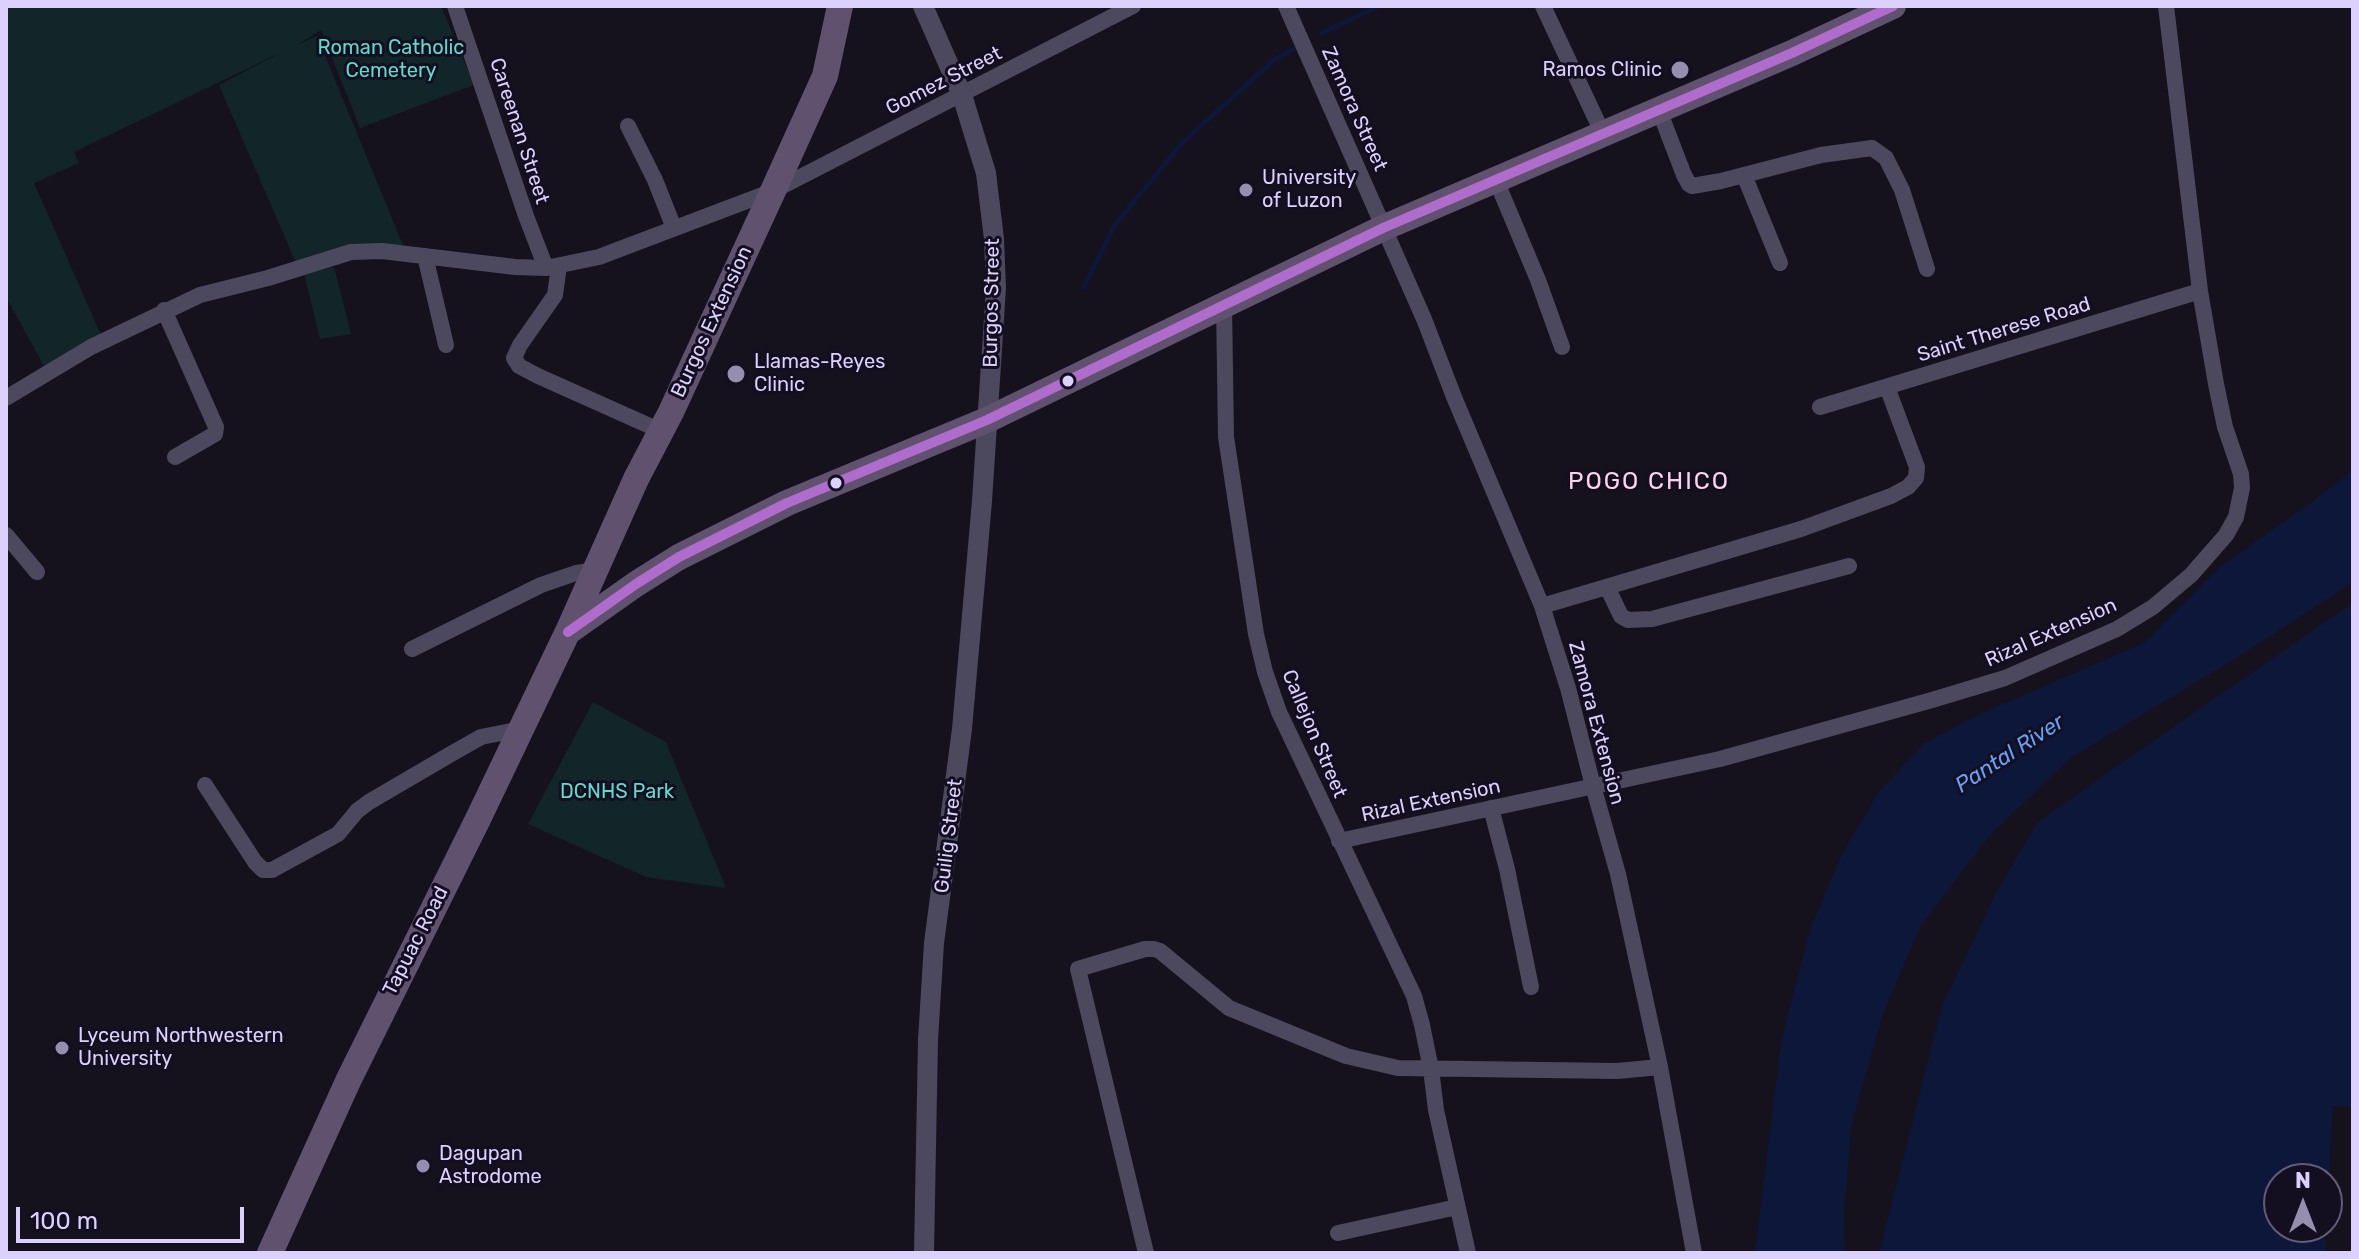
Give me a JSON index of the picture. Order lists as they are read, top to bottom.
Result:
{
  "streets": {
    "main road": ["Burgos Extension", "Tapuac Road"],
    "street": [
      "Gomez Street",
      "Zamora Street",
      "Careenan Street",
      "Burgos Street",
      "Saint Therese Road",
      "Rizal Extension",
      "Zamora Extension",
      "Callejon Street",
      "Guilig Street"
    ]
  },
  "crossings": [
    ["Gomez Street", "Careenan Street"],
    ["Gomez Street", "Burgos Street"],
    ["Gomez Street", "Burgos Extension"],
    ["Zamora Street", "Zamora Extension"],
    ["Burgos Street", "Guilig Street"],
    ["Burgos Extension", "Tapuac Road"],
    ["Saint Therese Road", "Rizal Extension"],
    ["Rizal Extension", "Zamora Extension"],
    ["Rizal Extension", "Callejon Street"]
  ],
  "districts": ["POGO CHICO"],
  "water": ["Pantal River"],
  "parks": ["Roman Catholic Cemetery", "DCNHS Park"],
  "places": [
    "Ramos Clinic",
    "University of Luzon",
    "Llamas-Reyes Clinic",
    "Lyceum Northwestern University",
    "Dagupan Astrodome"
  ],
  "scale_bar": "100 m",
  "north": "top"
}
